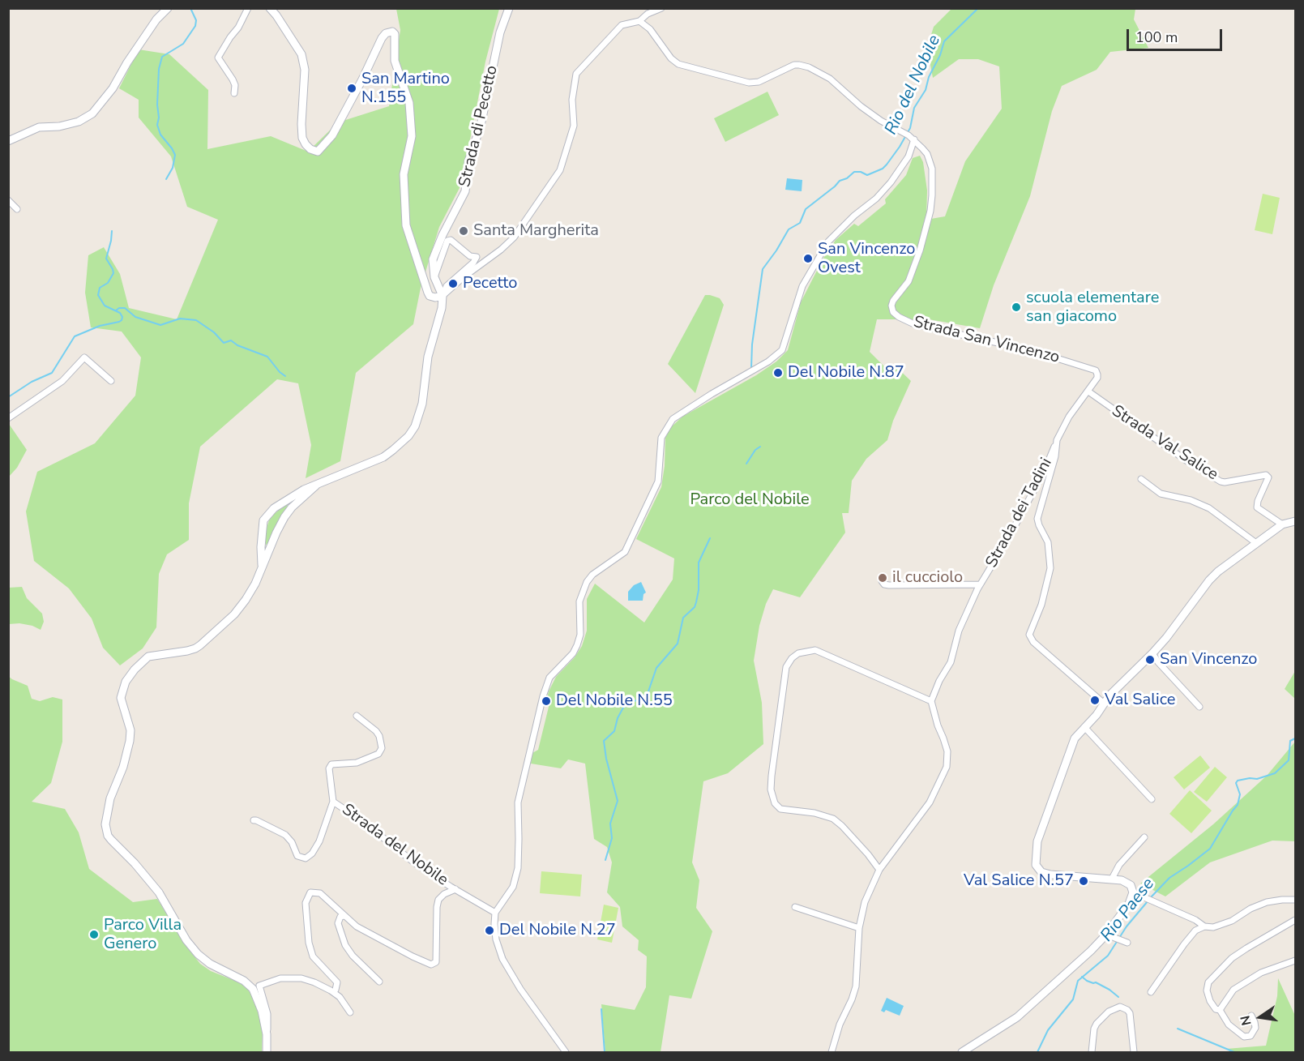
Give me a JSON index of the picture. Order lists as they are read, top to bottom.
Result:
{
  "streets": {
    "street": [
      "Strada di Pecetto",
      "Strada San Vincenzo",
      "Strada Val Salice",
      "Strada dei Tadini",
      "Strada del Nobile"
    ]
  },
  "crossings": [
    ["Strada San Vincenzo", "Strada Val Salice"],
    ["Strada San Vincenzo", "Strada dei Tadini"]
  ],
  "water": ["Rio del Nobile", "Rio Paese"],
  "parks": ["Parco del Nobile"],
  "places": [
    "San Martino N.155",
    "Santa Margherita",
    "San Vincenzo Ovest",
    "Pecetto",
    "scuola elementare san giacomo",
    "Del Nobile N.87",
    "il cucciolo",
    "San Vincenzo",
    "Val Salice",
    "Del Nobile N.55",
    "Val Salice N.57",
    "Del Nobile N.27",
    "Parco Villa Genero"
  ],
  "scale_bar": "100 m",
  "north": "left"
}
